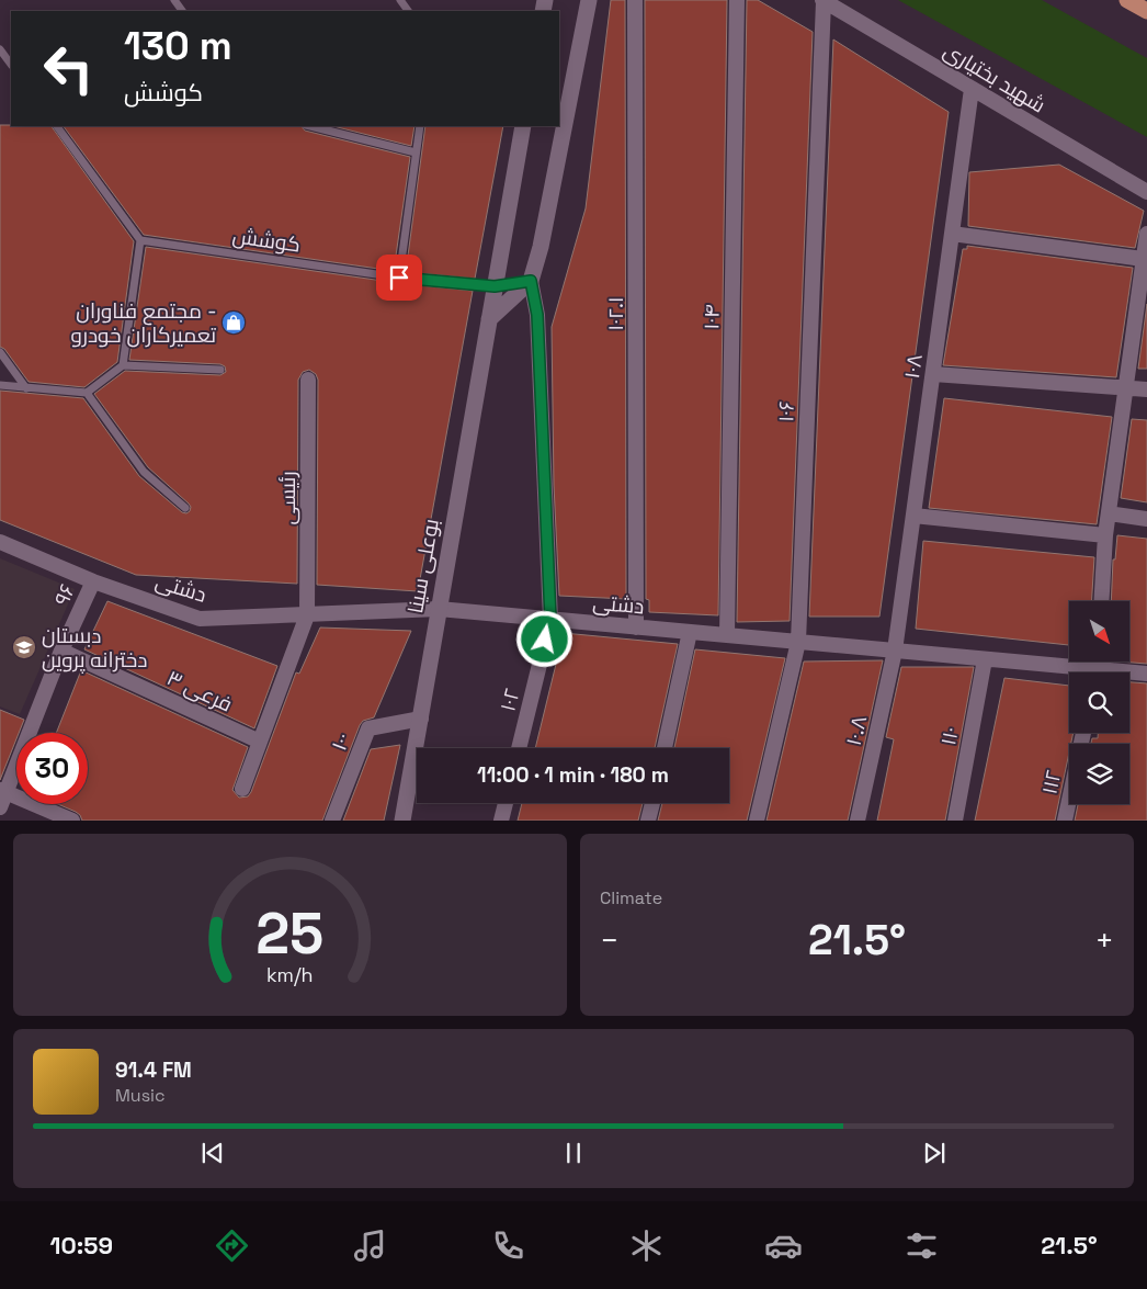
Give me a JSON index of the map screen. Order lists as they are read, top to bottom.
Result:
{
  "streets": {
    "main road": ["بوعلی سینا"],
    "street": [
      "شهید بختیاری",
      "۱۰۲.۱",
      "۱۰۴",
      "۱۰۸",
      "۱۰۶",
      "رئیسی",
      "دشتی",
      "۹۶",
      "فرعی ۳",
      "۱۰۲",
      "۱۰.۸",
      "۱۱۰",
      "۱۰۰",
      "۱۱۲"
    ],
    "lane": ["کوشش"]
  },
  "crossings": [
    ["شهید بختیاری", "۱۰۸"],
    ["شهید بختیاری", "۱۰۶"],
    ["کوشش", "بوعلی سینا"],
    ["کوشش", "۱۰۲"],
    ["۱۰۲.۱", "دشتی"],
    ["۱۰۴", "دشتی"],
    ["۱۰۸", "دشتی"],
    ["۱۰۸", "۱۰.۸"],
    ["۱۰۶", "دشتی"],
    ["رئیسی", "دشتی"],
    ["بوعلی سینا", "دشتی"],
    ["بوعلی سینا", "۱۰۰"],
    ["دشتی", "۹۶"],
    ["دشتی", "۱۰۲"],
    ["دشتی", "۱۰.۸"],
    ["دشتی", "۱۱۰"],
    ["۹۶", "فرعی ۳"]
  ],
  "places": {
    "shop": ["مجتمع فناوران - تعمیرکاران خودرو"],
    "school or university": ["دبستان دخترانه پروین"]
  },
  "north": "bottom right",
  "page": {
    "turn": ["130 m", "کوشش"],
    "limit": "30",
    "trip": "11:00 · 1 min · 180 m",
    "tile": "Climate",
    "heat": ["−", "21.5°", "+"],
    "song": ["91.4 FM", "Music"],
    "tabs": ["10:59", "21.5°"],
    "gauge": ["25", "km/h"]
  }
}
